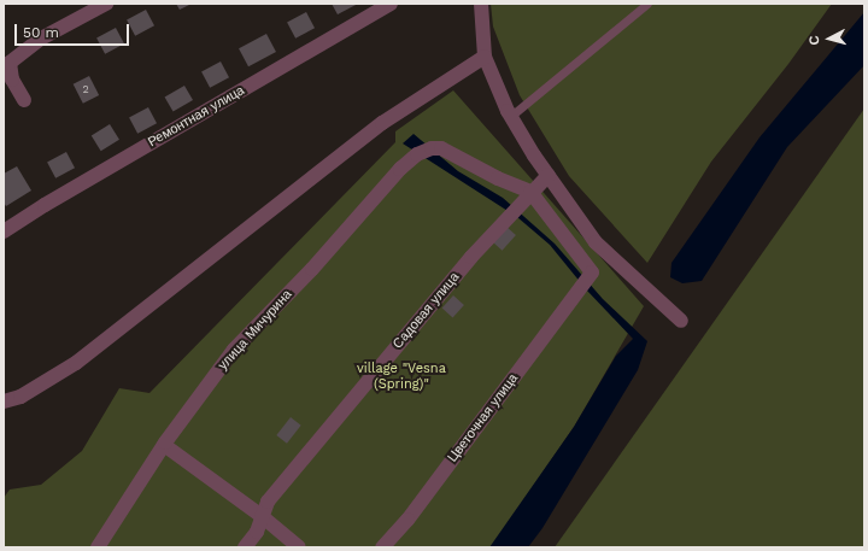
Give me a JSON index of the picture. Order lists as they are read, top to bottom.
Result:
{
  "streets": {
    "street": [
      "Ремонтная улица",
      "Садовая улица",
      "улица Мичурина",
      "Цветочная улица"
    ]
  },
  "crossings": [
    ["Садовая улица", "улица Мичурина"],
    ["Садовая улица", "Цветочная улица"],
    ["улица Мичурина", "Цветочная улица"]
  ],
  "parks": ["village \"Vesna (Spring)\""],
  "house_numbers": ["2"],
  "scale_bar": "50 m",
  "north": "left"
}
